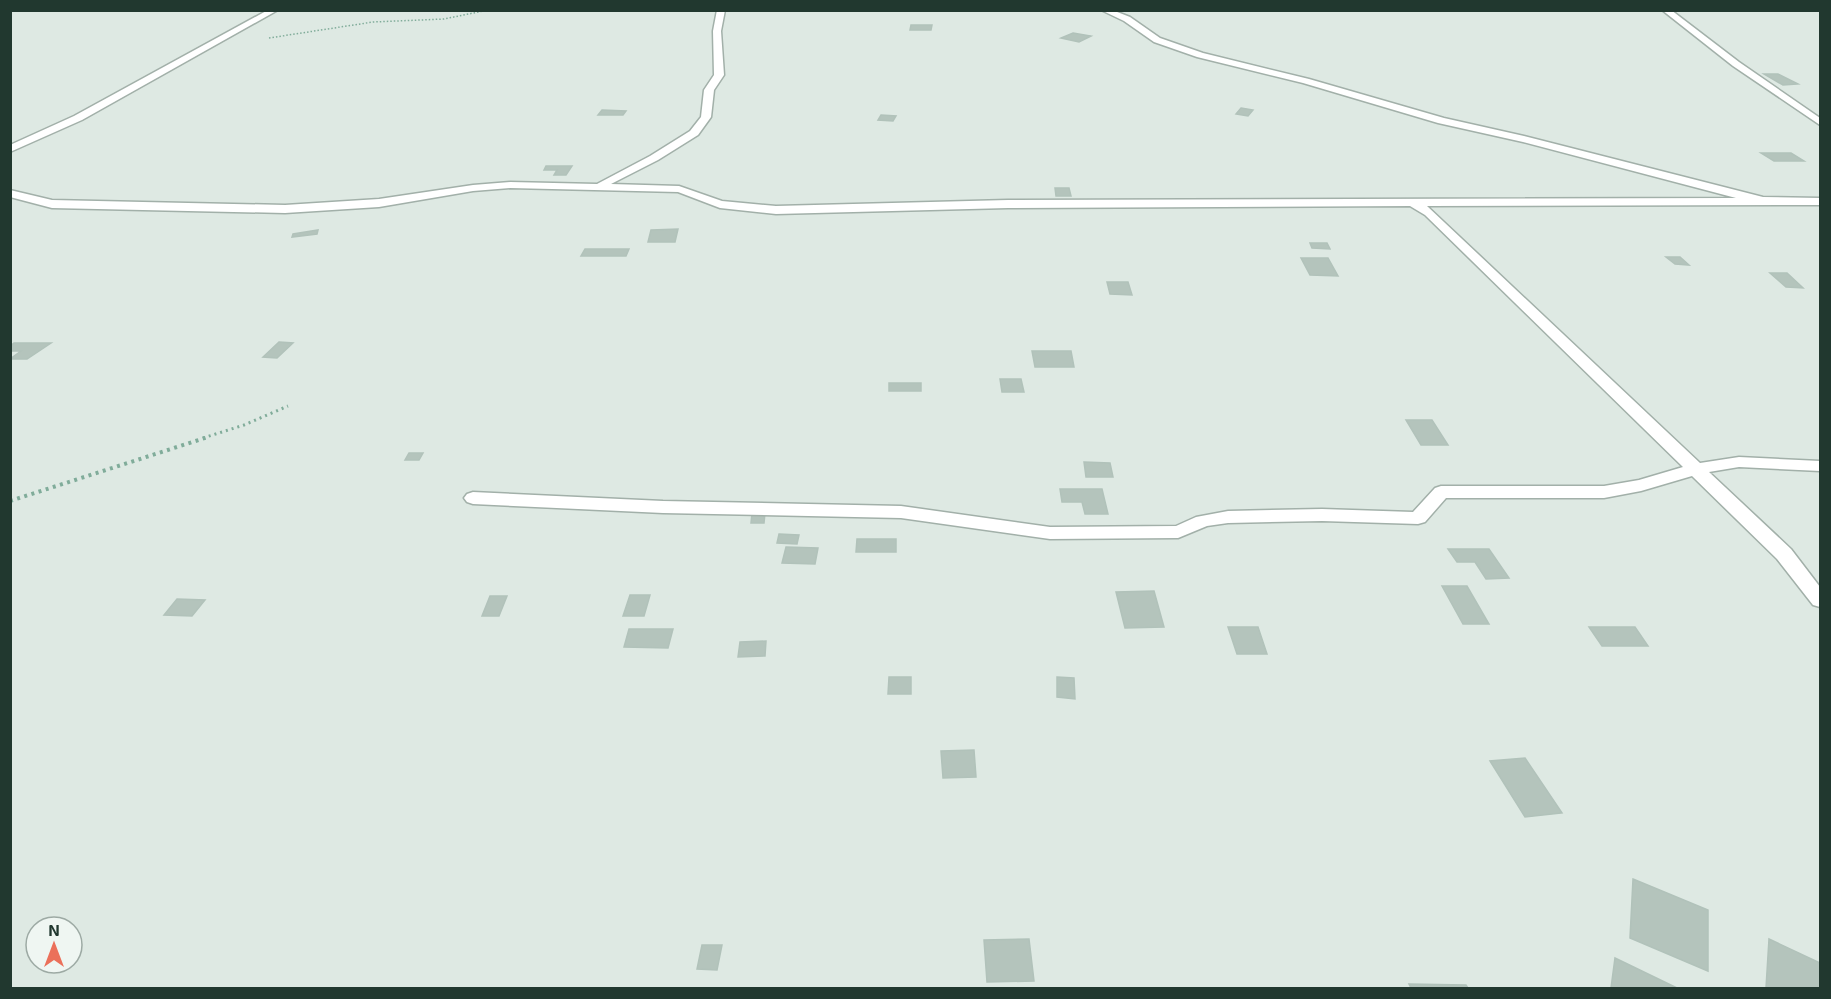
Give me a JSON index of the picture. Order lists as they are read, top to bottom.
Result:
{
  "north": "top"
}
